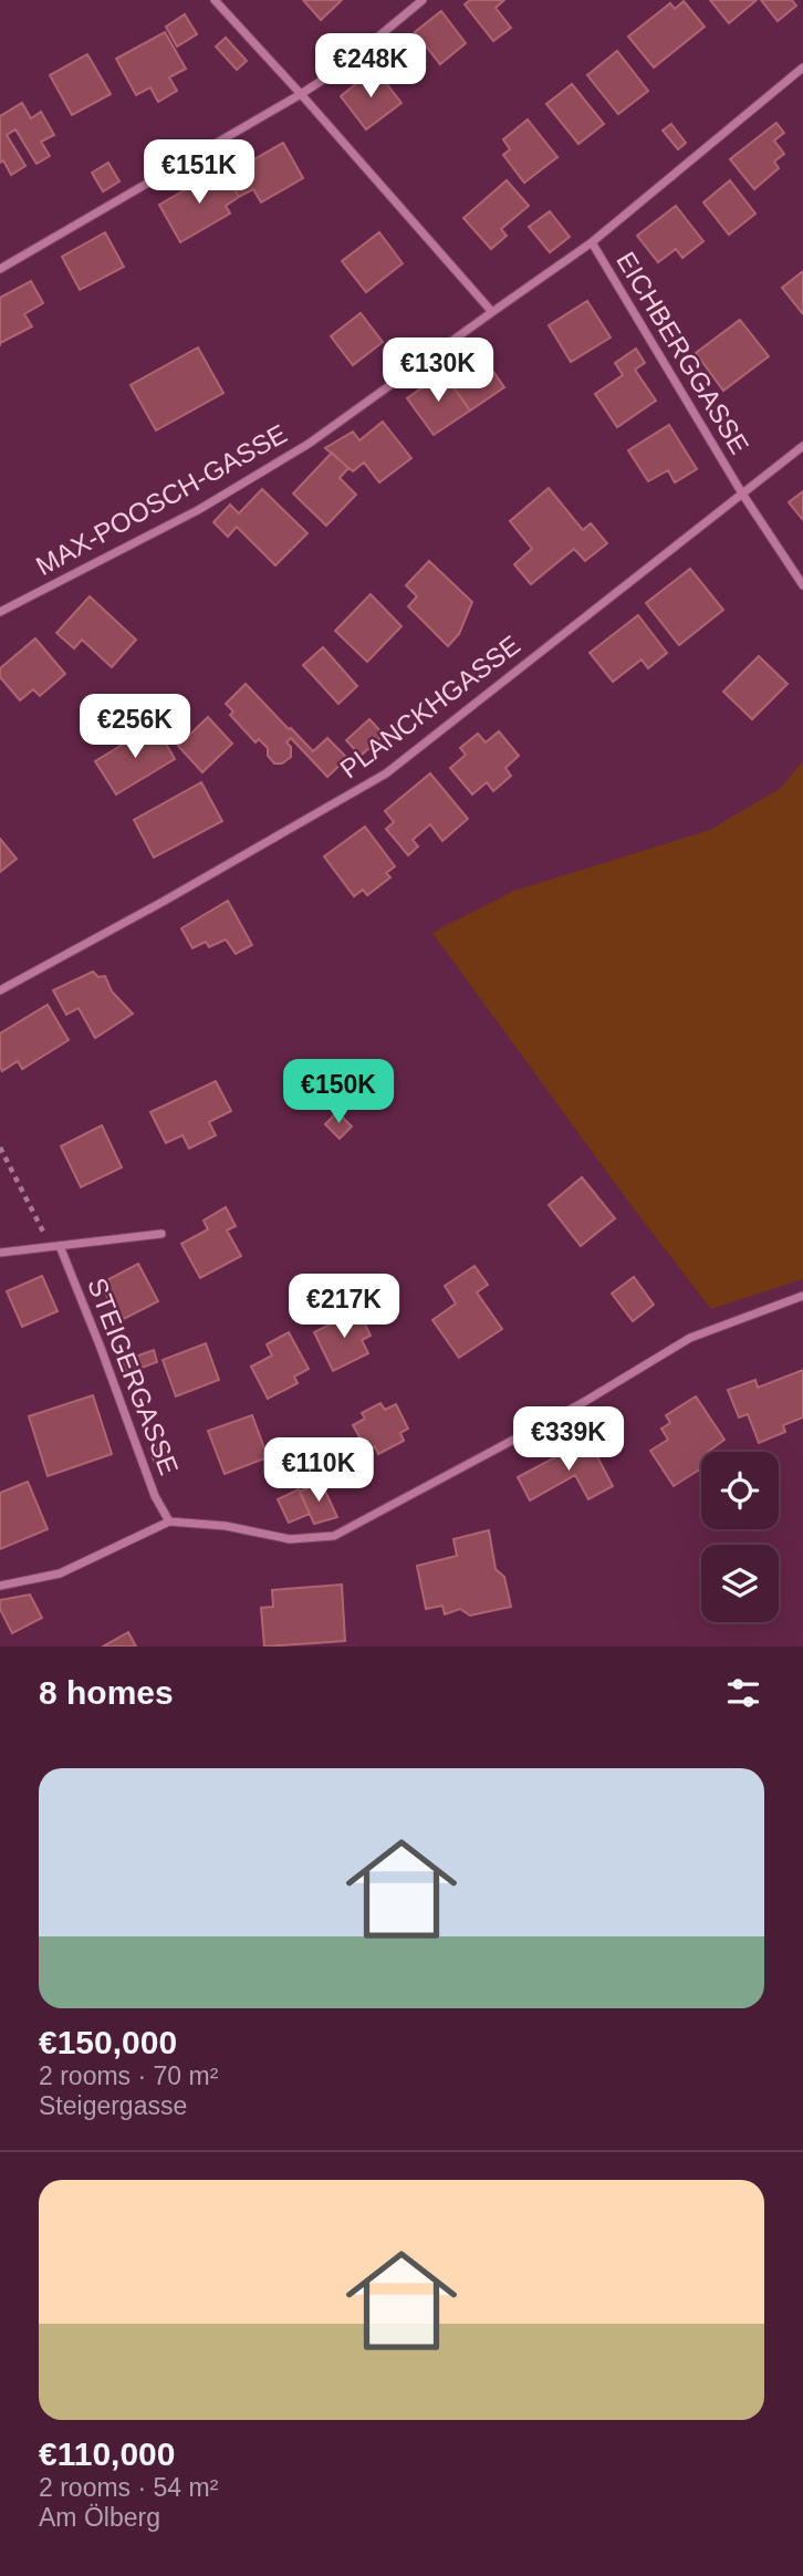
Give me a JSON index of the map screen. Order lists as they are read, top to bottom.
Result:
{
  "streets": {
    "street": [
      "EICHBERGGASSE",
      "MAX-POOSCH-GASSE",
      "PLANCKHGASSE",
      "STEIGERGASSE"
    ]
  },
  "crossings": [
    ["EICHBERGGASSE", "MAX-POOSCH-GASSE"],
    ["EICHBERGGASSE", "PLANCKHGASSE"]
  ],
  "page": {
    "price": [
      "€248K",
      "€151K",
      "€130K",
      "€256K",
      "€150K",
      "€217K",
      "€339K",
      "€110K"
    ],
    "heading": "8 homes",
    "list": [
      {
        "name": "€150,000",
        "note": "2 rooms · 70 m² · Steigergasse"
      },
      {
        "name": "€110,000",
        "note": "2 rooms · 54 m² · Am Ölberg"
      }
    ]
  }
}
